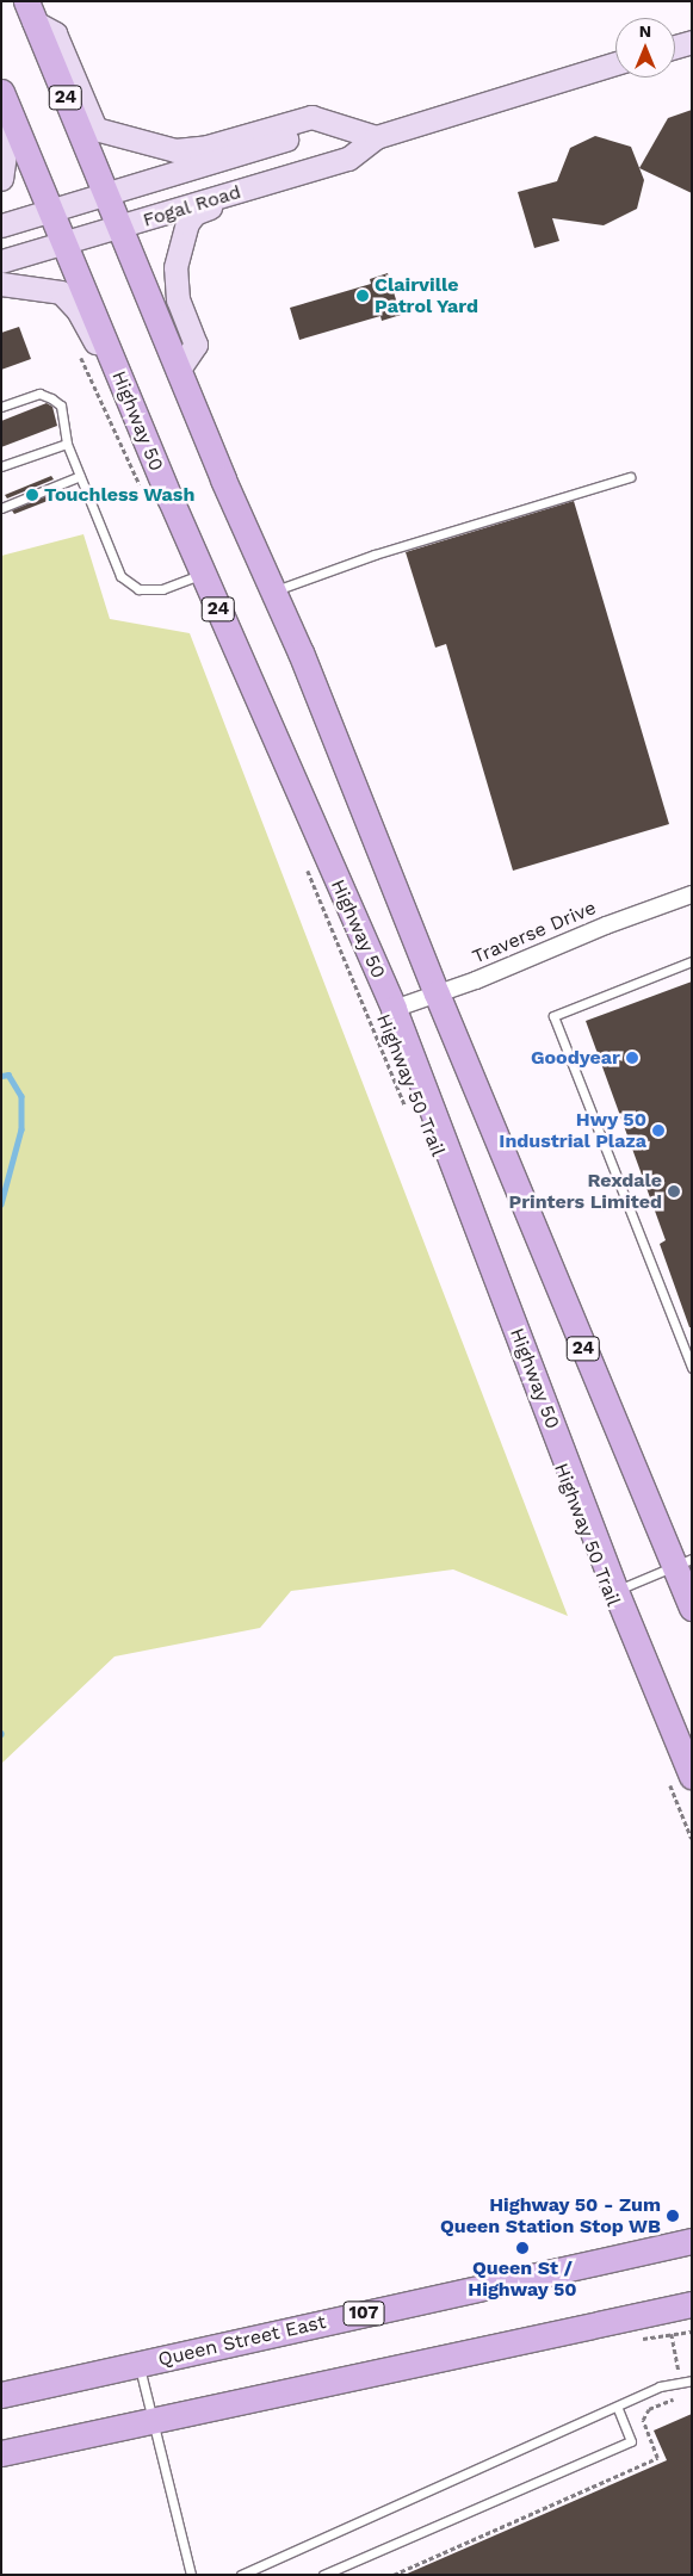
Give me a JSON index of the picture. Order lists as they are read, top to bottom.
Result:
{
  "streets": {
    "main road": [
      "24",
      "Highway 50",
      "107",
      "Queen Street East"
    ],
    "street": ["Fogal Road", "Traverse Drive"],
    "path": ["Highway 50 Trail"]
  },
  "crossings": [
    ["24", "Fogal Road"],
    ["24", "Traverse Drive"],
    ["Fogal Road", "Highway 50"],
    ["Highway 50", "Traverse Drive"]
  ],
  "places": [
    "Clairville Patrol Yard",
    "Touchless Wash",
    "Goodyear",
    "Hwy 50 Industrial Plaza",
    "Rexdale Printers Limited",
    "Highway 50 - Zum Queen Station Stop WB",
    "Queen St / Highway 50"
  ],
  "north": "top"
}
